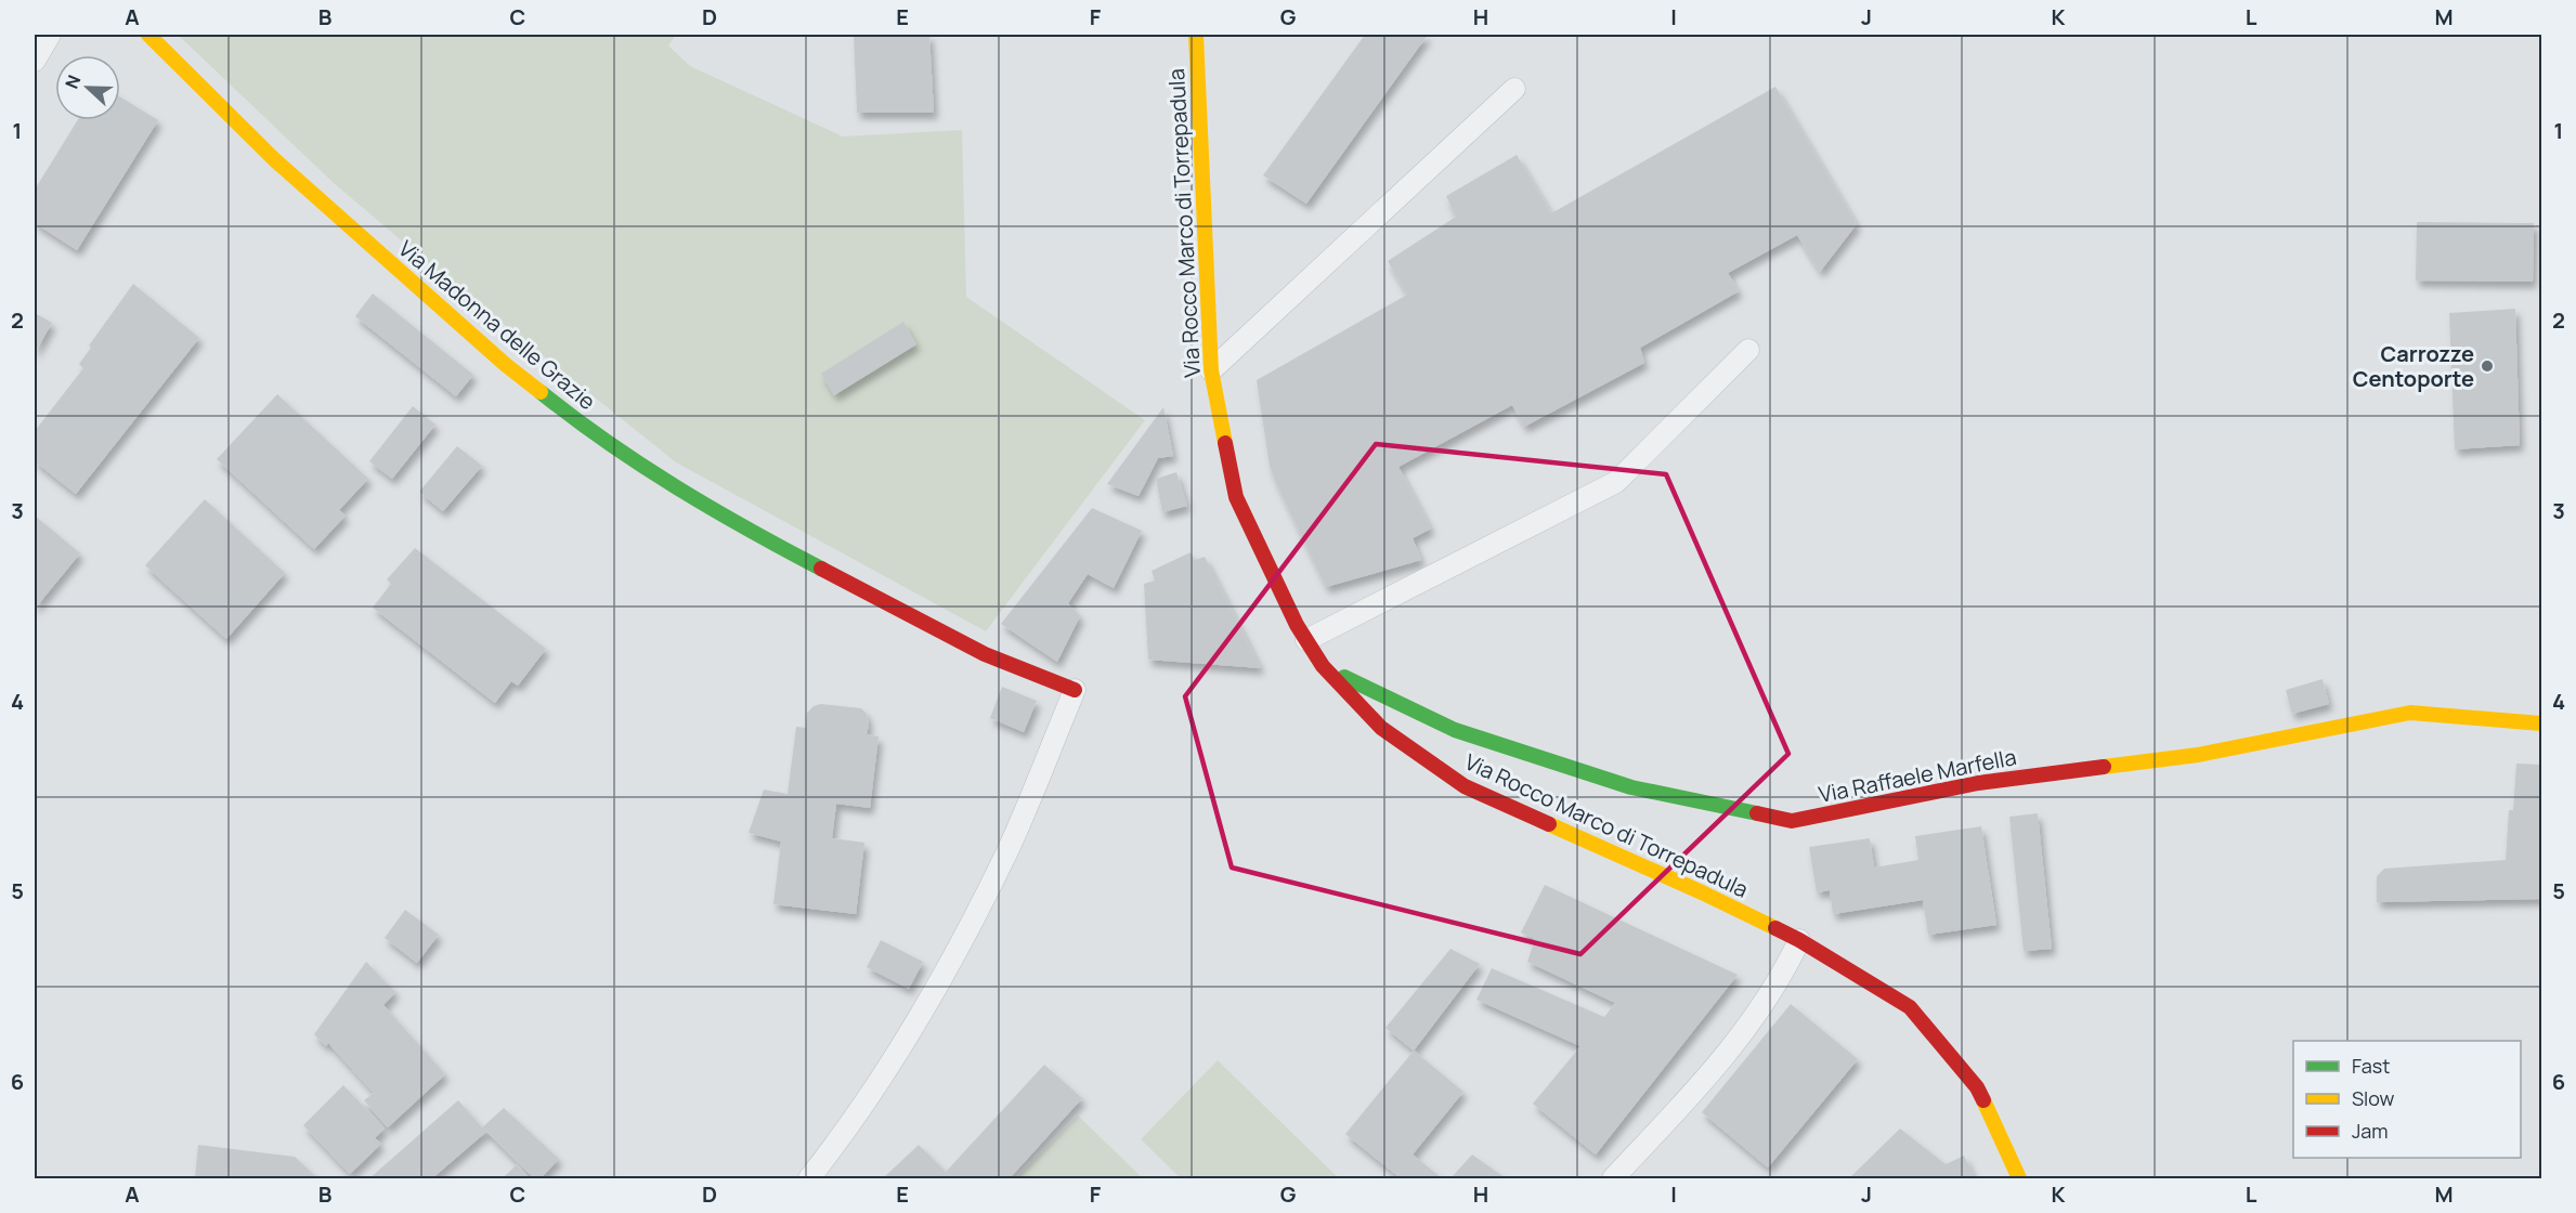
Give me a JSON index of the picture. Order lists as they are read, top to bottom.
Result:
{
  "streets": {
    "street": ["Via Rocco Marco di Torrepadula", "Via Madonna delle Grazie", "Via Raffaele Marfella"]
  },
  "crossings": [
    ["Via Rocco Marco di Torrepadula", "Via Raffaele Marfella"]
  ],
  "places": ["Carrozze Centoporte"],
  "legend": ["Fast", "Slow", "Jam"],
  "north": "left",
  "grid": {
    "columns": [
      "A",
      "B",
      "C",
      "D",
      "E",
      "F",
      "G",
      "H",
      "I",
      "J",
      "K",
      "L",
      "M"
    ],
    "rows": [
      "1",
      "2",
      "3",
      "4",
      "5",
      "6"
    ]
  }
}
